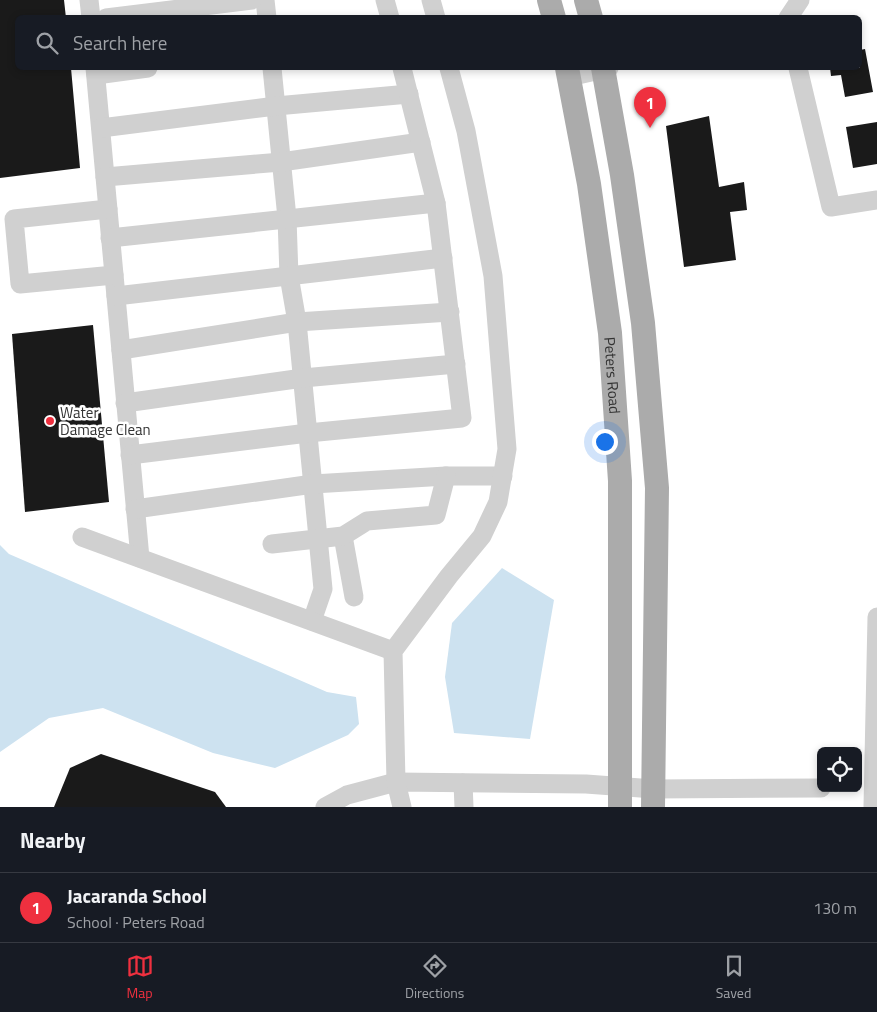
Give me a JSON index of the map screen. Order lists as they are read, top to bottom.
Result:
{
  "streets": {
    "main road": ["Peters Road"]
  },
  "places": ["Water Damage Clean"],
  "page": {
    "search": "Search here",
    "pins": "1",
    "heading": "Nearby",
    "list": [
      {
        "mark": "1",
        "name": "Jacaranda School",
        "note": "School · Peters Road",
        "value": "130 m"
      }
    ],
    "nav": ["Map", "Directions", "Saved"]
  }
}
